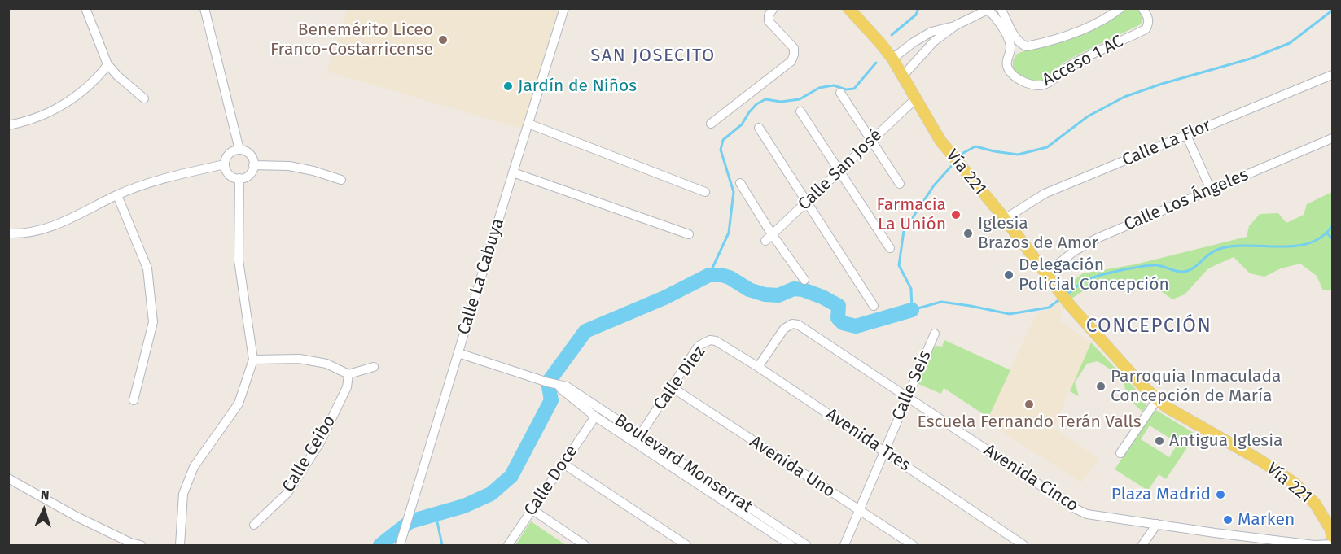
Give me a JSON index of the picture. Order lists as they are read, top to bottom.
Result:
{
  "streets": {
    "main road": ["Vía 221"],
    "street": [
      "Acceso 1 AC",
      "Calle La Flor",
      "Calle San José",
      "Calle Los Ángeles",
      "Calle La Cabuya",
      "Calle Diez",
      "Calle Seis",
      "Avenida Tres",
      "Calle Ceibo",
      "Boulevard Monserrat",
      "Avenida Uno",
      "Avenida Cinco",
      "Calle Doce"
    ]
  },
  "crossings": [
    ["Calle La Flor", "Vía 221"],
    ["Calle San José", "Vía 221"],
    ["Vía 221", "Calle Los Ángeles"],
    ["Calle La Cabuya", "Boulevard Monserrat"],
    ["Calle Diez", "Avenida Tres"],
    ["Calle Diez", "Boulevard Monserrat"],
    ["Calle Diez", "Avenida Uno"],
    ["Calle Seis", "Avenida Tres"],
    ["Calle Seis", "Avenida Uno"],
    ["Calle Seis", "Avenida Cinco"],
    ["Avenida Tres", "Avenida Cinco"],
    ["Boulevard Monserrat", "Calle Doce"]
  ],
  "districts": ["SAN JOSECITO", "CONCEPCIÓN"],
  "places": [
    "Benemérito Liceo Franco-Costarricense",
    "Jardín de Niños",
    "Farmacia La Unión",
    "Iglesia Brazos de Amor",
    "Delegación Policial Concepción",
    "Parroquia Inmaculada Concepción de María",
    "Escuela Fernando Terán Valls",
    "Antigua Iglesia",
    "Plaza Madrid",
    "Marken"
  ],
  "north": "top"
}
